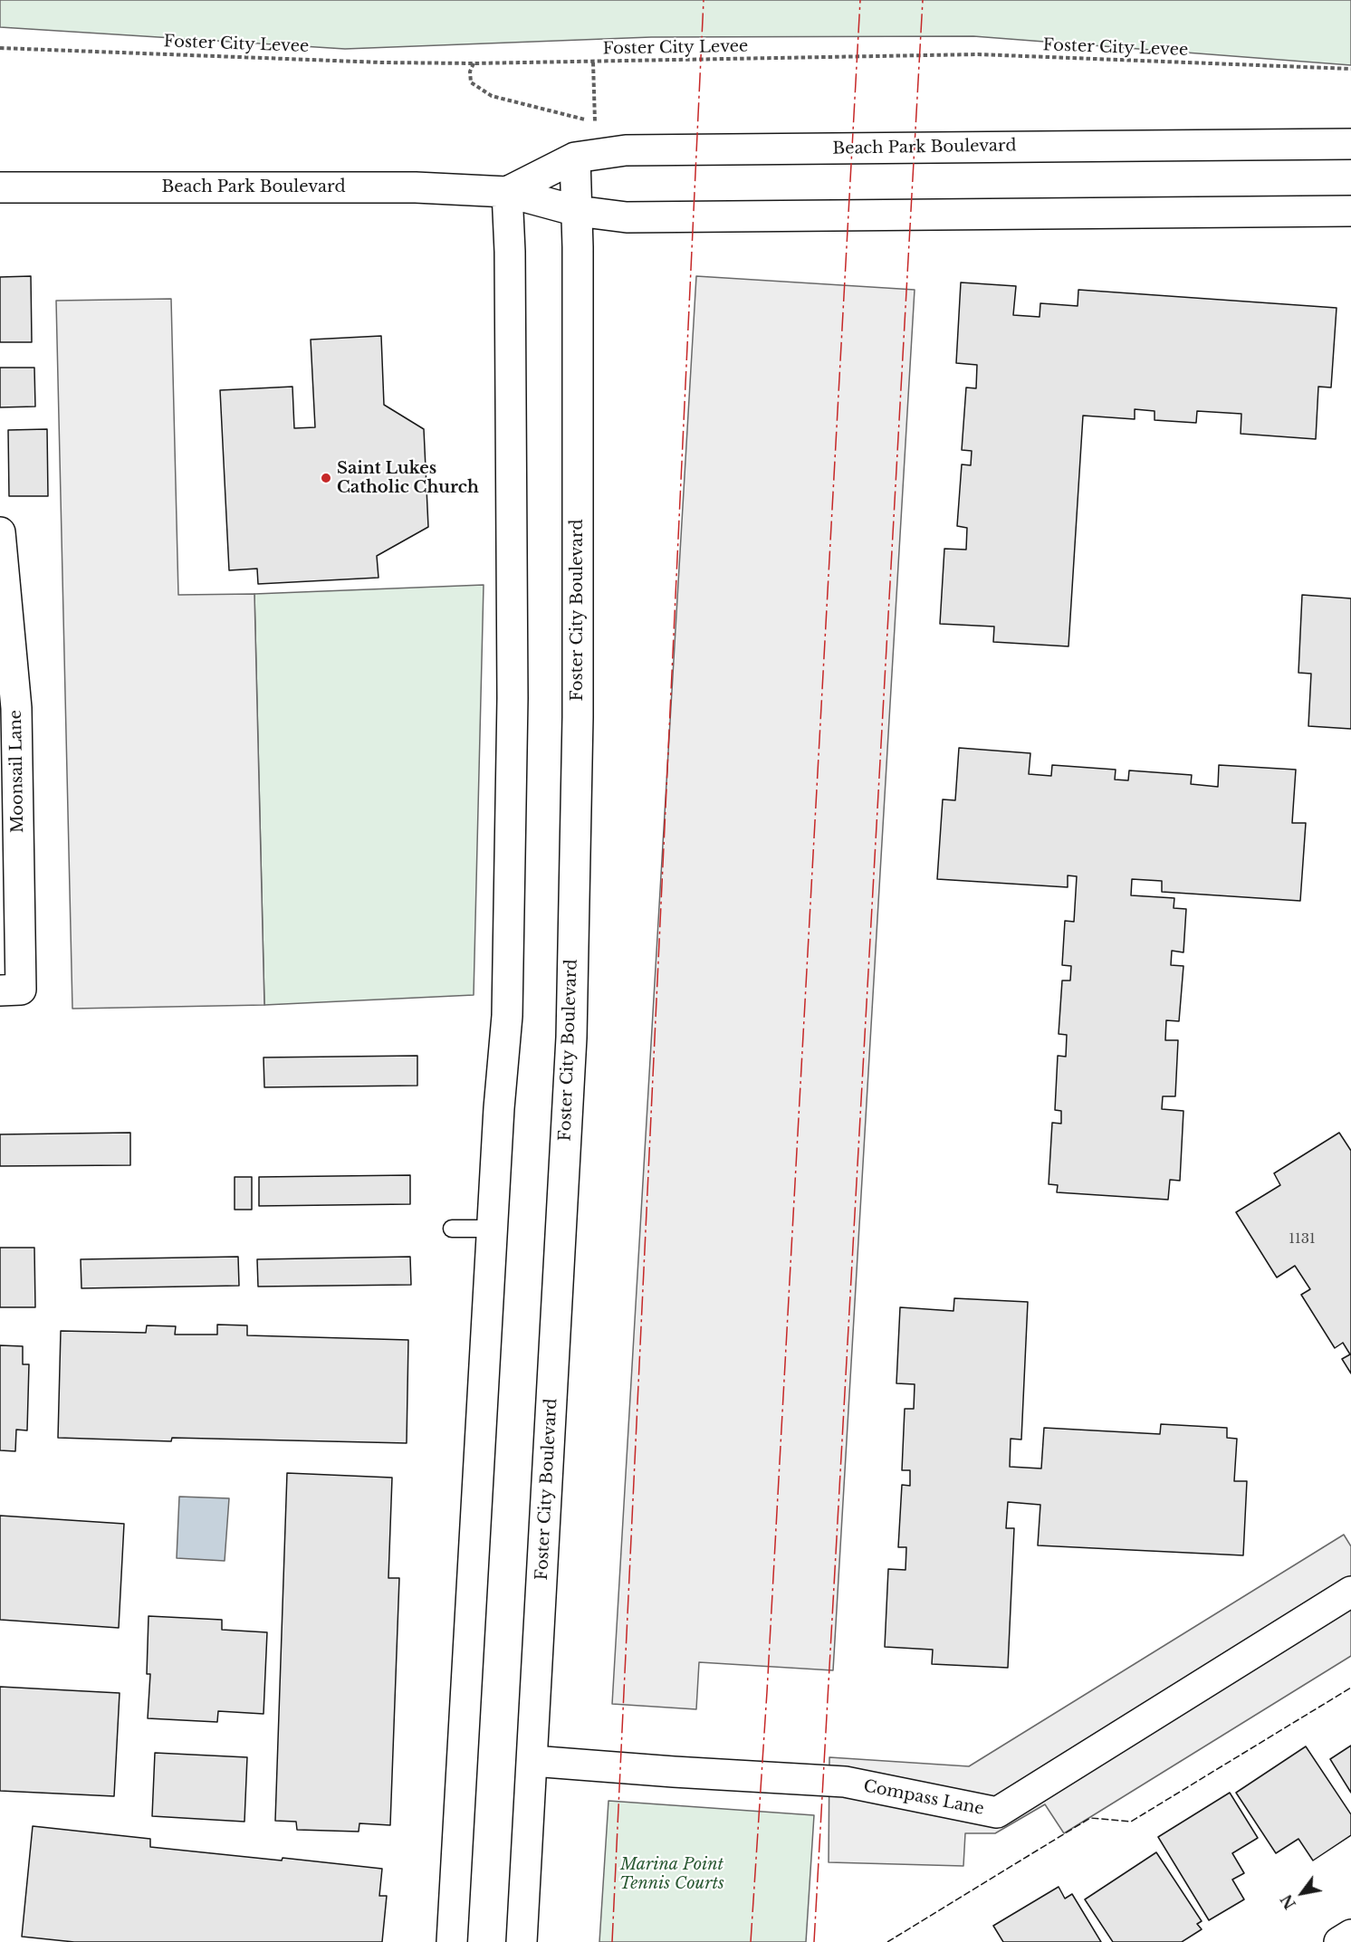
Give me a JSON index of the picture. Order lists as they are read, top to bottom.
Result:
{
  "streets": {
    "main road": [
      "Beach Park Boulevard",
      "Foster City Boulevard",
      "Moonsail Lane",
      "Compass Lane"
    ],
    "path": ["Foster City Levee"]
  },
  "crossings": [
    ["Beach Park Boulevard", "Foster City Boulevard"],
    ["Foster City Boulevard", "Compass Lane"]
  ],
  "parks": ["Marina Point Tennis Courts"],
  "places": ["Saint Lukes Catholic Church"],
  "house_numbers": ["1131"],
  "north": "bottom left"
}
